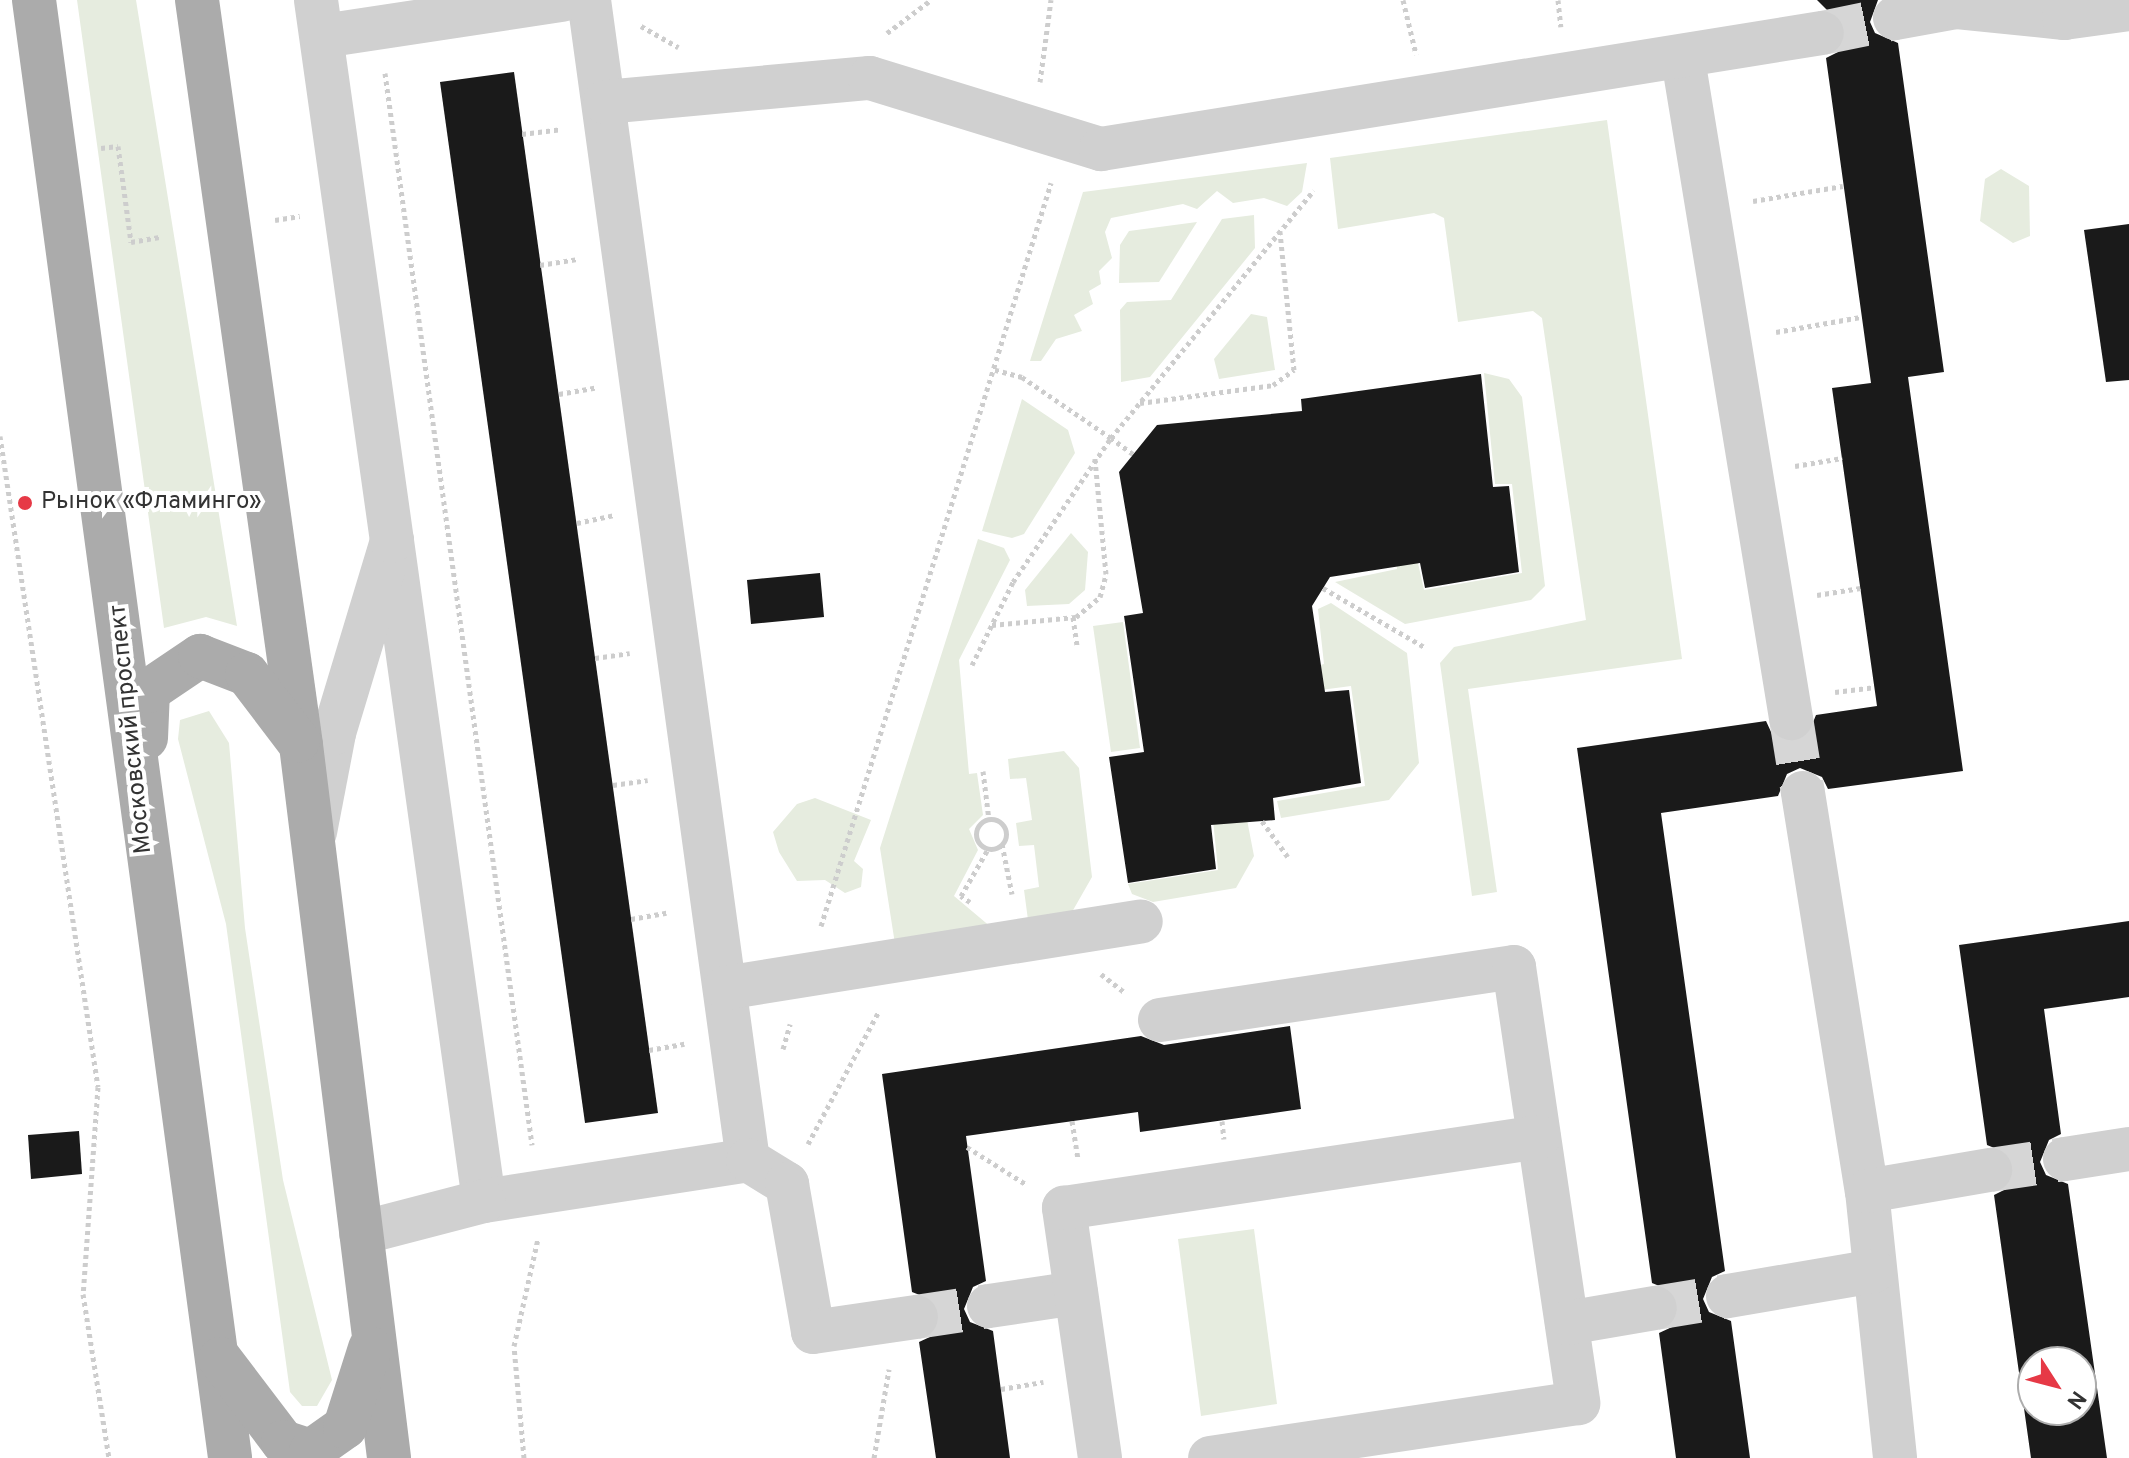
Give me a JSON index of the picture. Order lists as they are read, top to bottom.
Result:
{
  "streets": {
    "main road": ["Московский проспект"]
  },
  "places": ["Рынок «Фламинго»"],
  "north": "bottom right"
}
